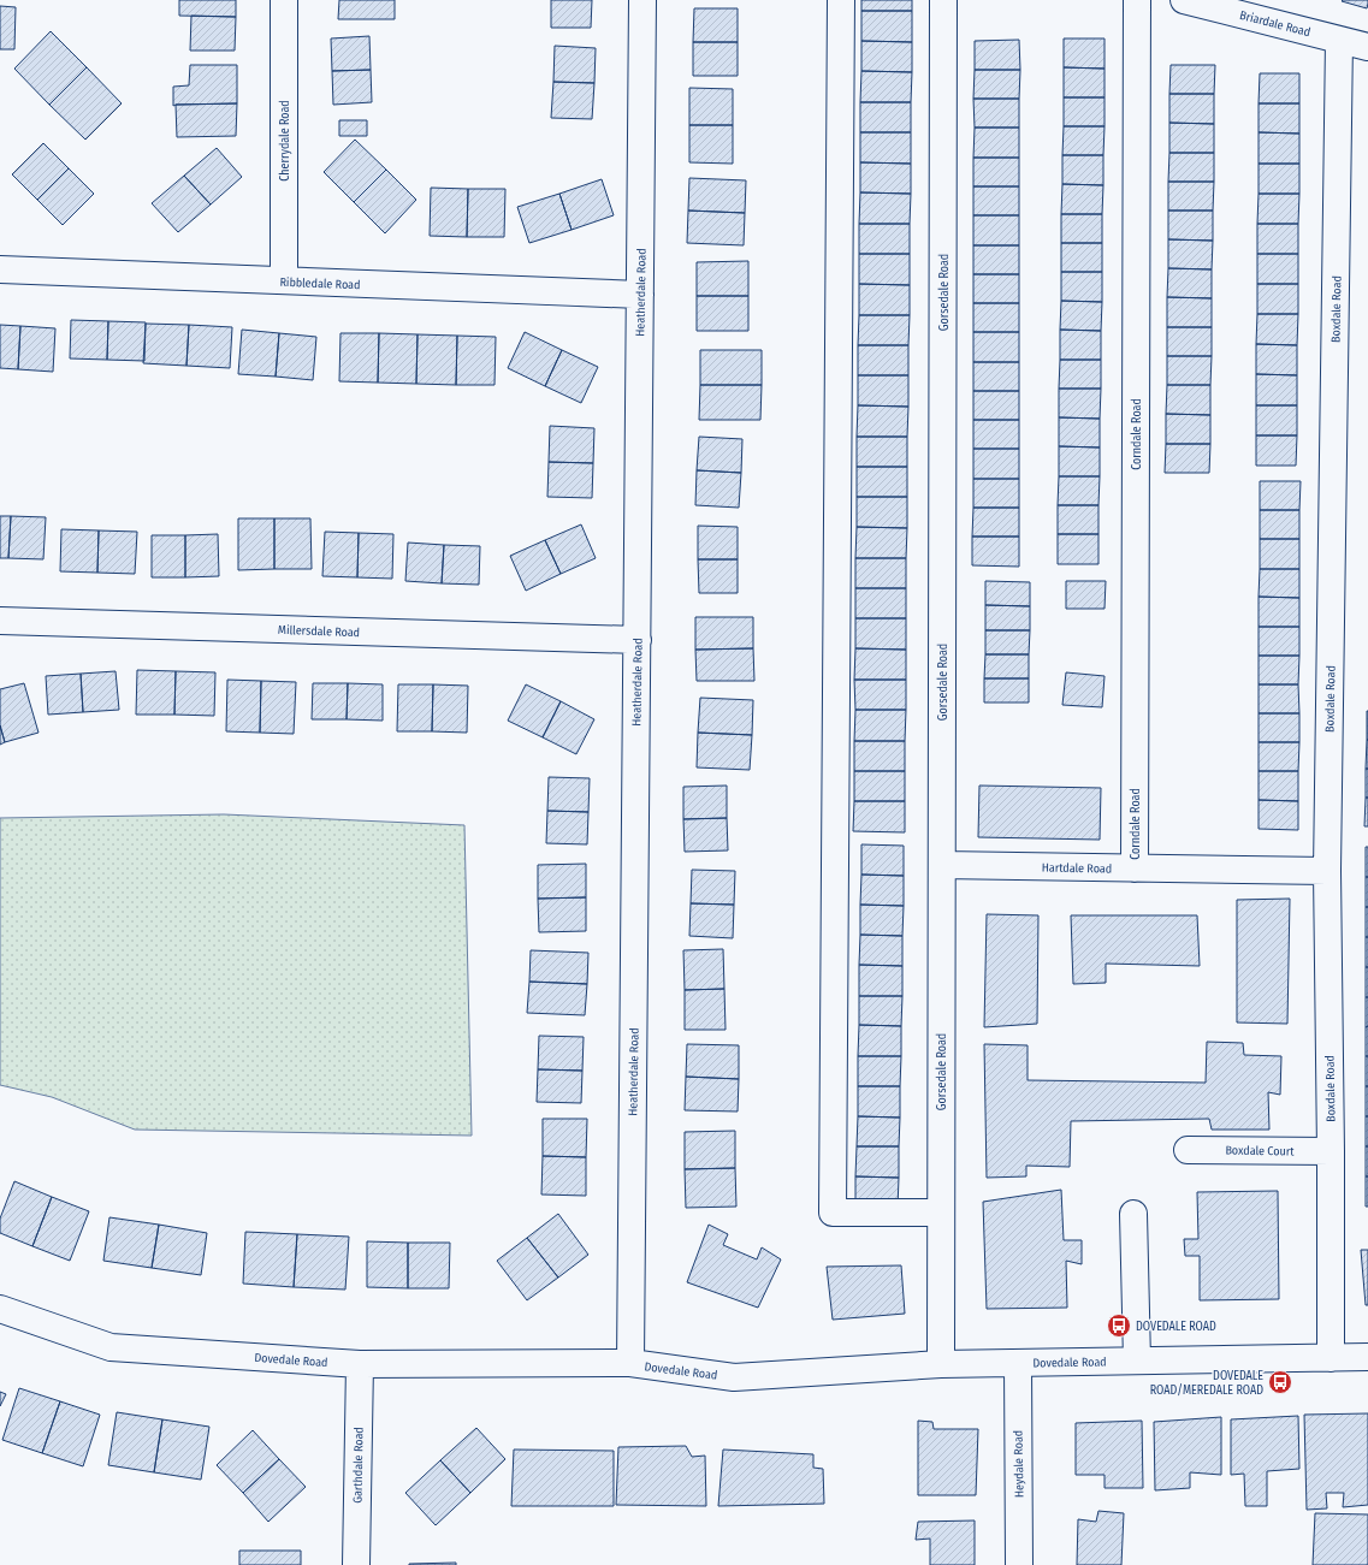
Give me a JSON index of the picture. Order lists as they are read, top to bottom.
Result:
{
  "streets": {
    "street": [
      "Briardale Road",
      "Cherrydale Road",
      "Ribbledale Road",
      "Heatherdale Road",
      "Gorsedale Road",
      "Boxdale Road",
      "Corndale Road",
      "Millersdale Road",
      "Hartdale Road",
      "Boxdale Court",
      "Dovedale Road",
      "Heydale Road",
      "Garthdale Road"
    ]
  },
  "crossings": [
    ["Briardale Road", "Boxdale Road"],
    ["Cherrydale Road", "Ribbledale Road"],
    ["Ribbledale Road", "Heatherdale Road"],
    ["Heatherdale Road", "Millersdale Road"],
    ["Heatherdale Road", "Dovedale Road"],
    ["Gorsedale Road", "Hartdale Road"],
    ["Gorsedale Road", "Dovedale Road"],
    ["Boxdale Road", "Hartdale Road"],
    ["Boxdale Road", "Boxdale Court"],
    ["Boxdale Road", "Dovedale Road"],
    ["Corndale Road", "Hartdale Road"],
    ["Dovedale Road", "Heydale Road"],
    ["Dovedale Road", "Garthdale Road"]
  ],
  "places": {
    "bus stop": ["DOVEDALE ROAD", "DOVEDALE ROAD/MEREDALE ROAD"]
  }
}
